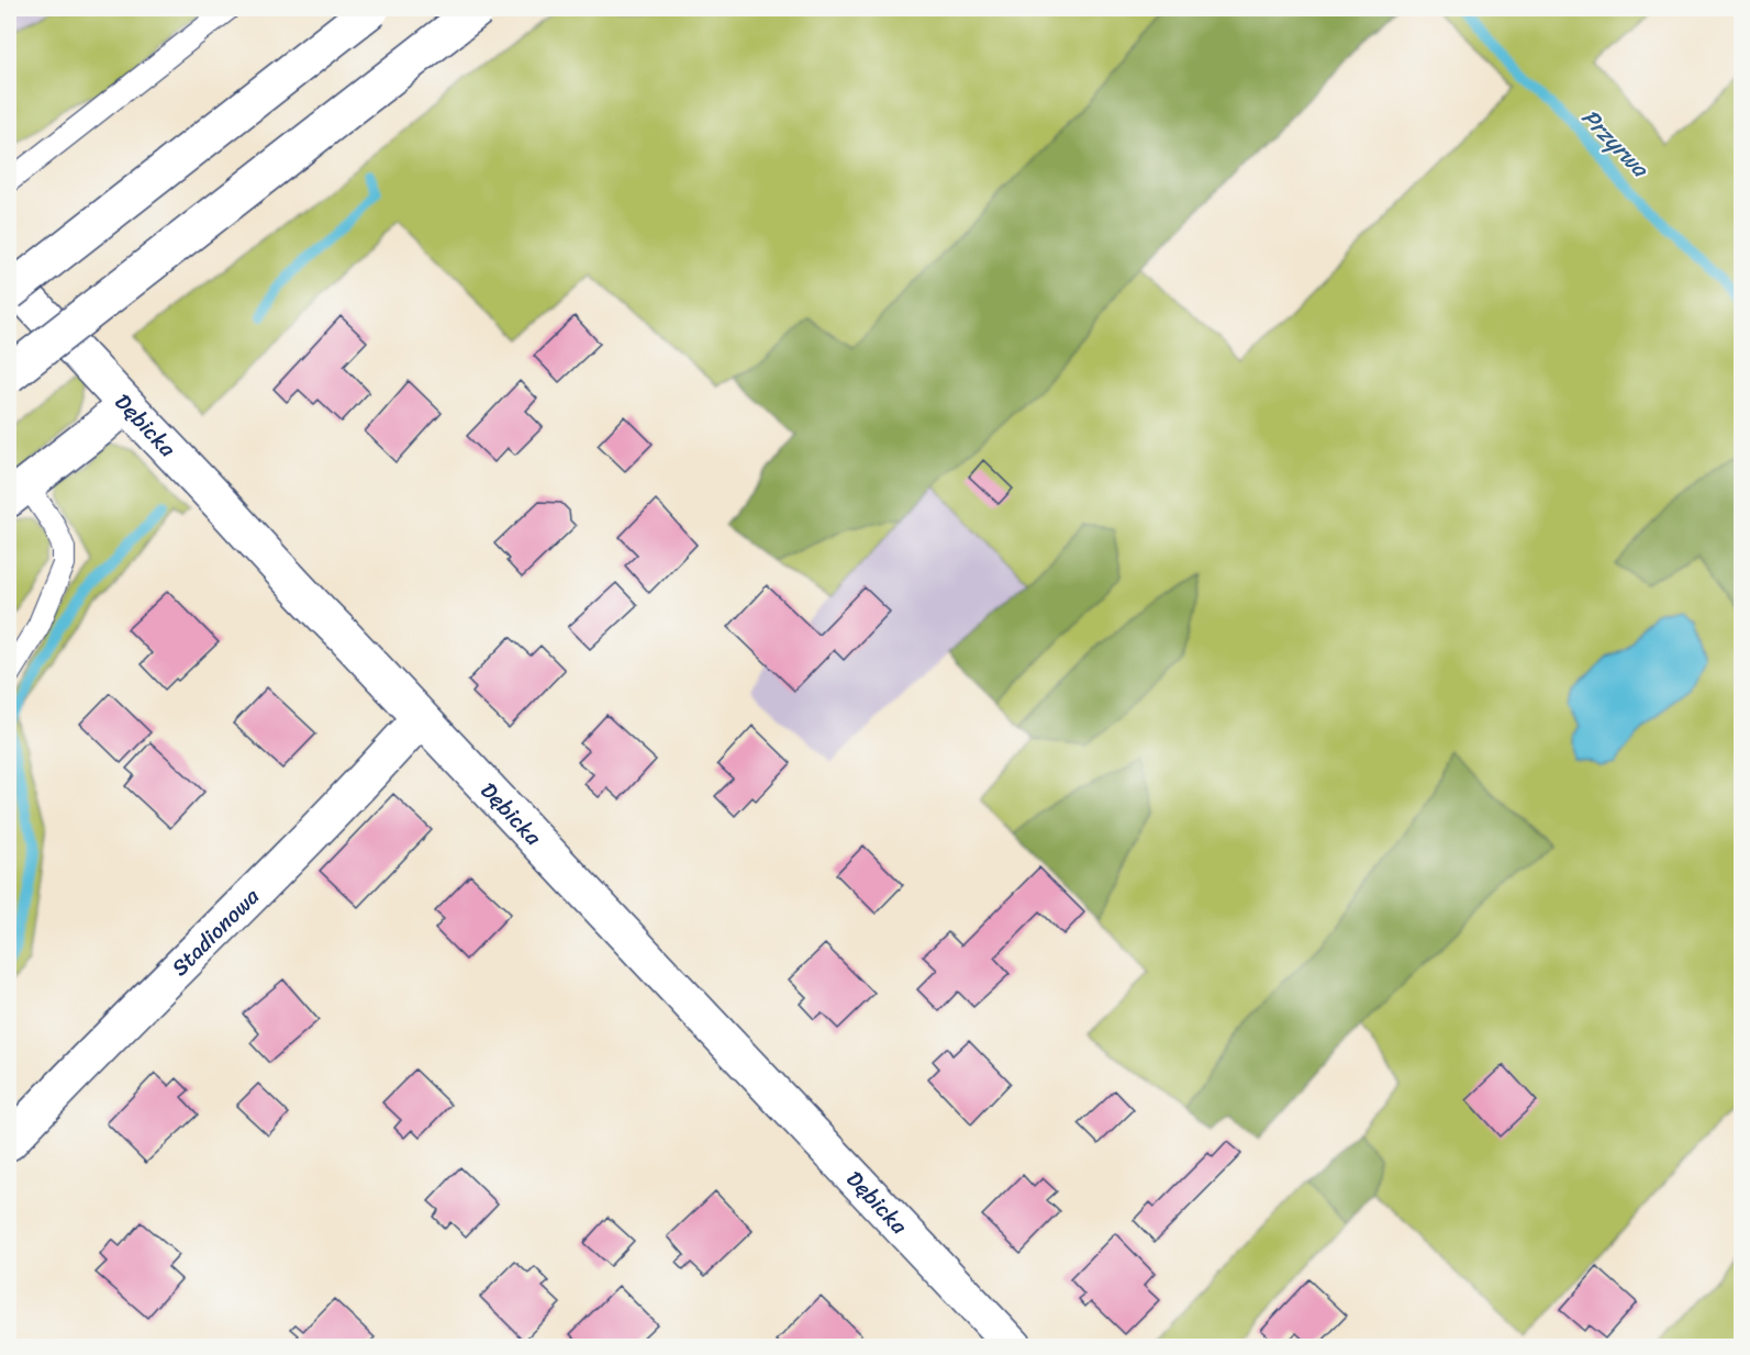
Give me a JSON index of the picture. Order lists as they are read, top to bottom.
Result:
{
  "streets": {
    "main road": ["Dębicka", "Stadionowa"]
  },
  "crossings": [
    ["Dębicka", "Stadionowa"]
  ],
  "water": ["Przyrwa"]
}
